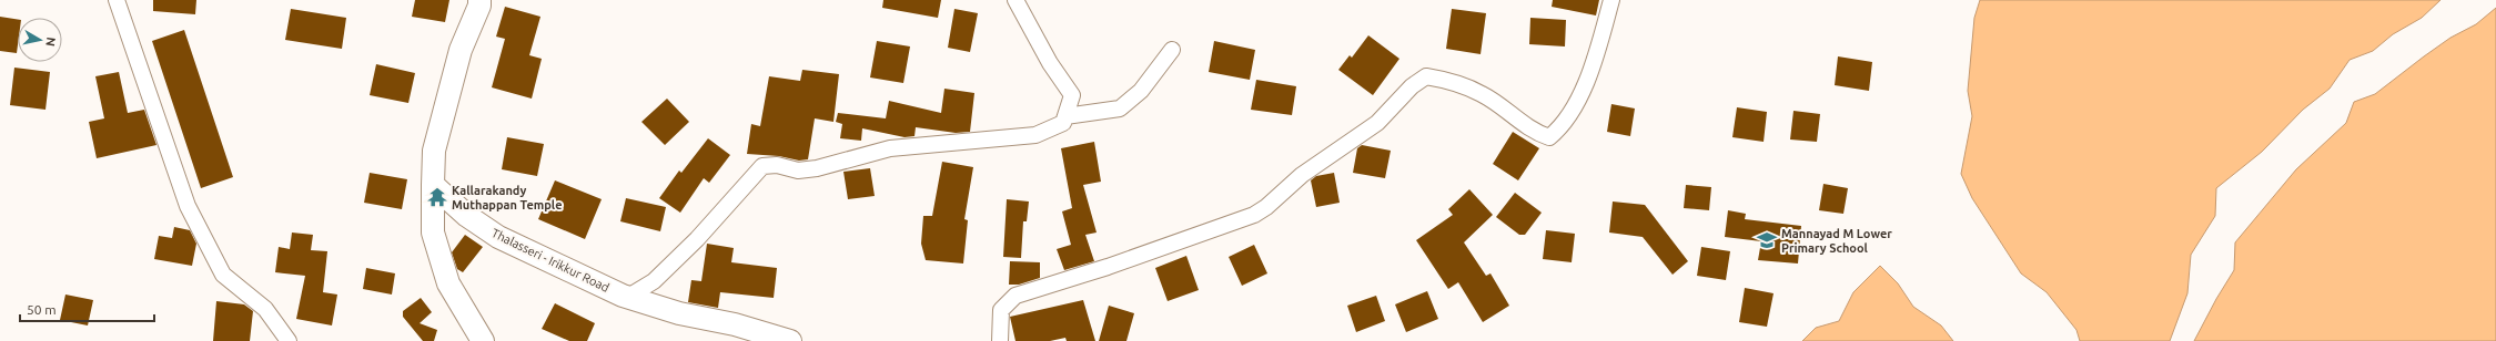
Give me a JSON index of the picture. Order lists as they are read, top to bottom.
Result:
{
  "streets": {
    "main road": ["Thalasseri - Irikkur Road"]
  },
  "places": {
    "temple": ["Kallarakandy Muthappan Temple"],
    "school or university": ["Mannayad M Lower Primary School"]
  },
  "scale_bar": "50 m",
  "north": "right"
}
